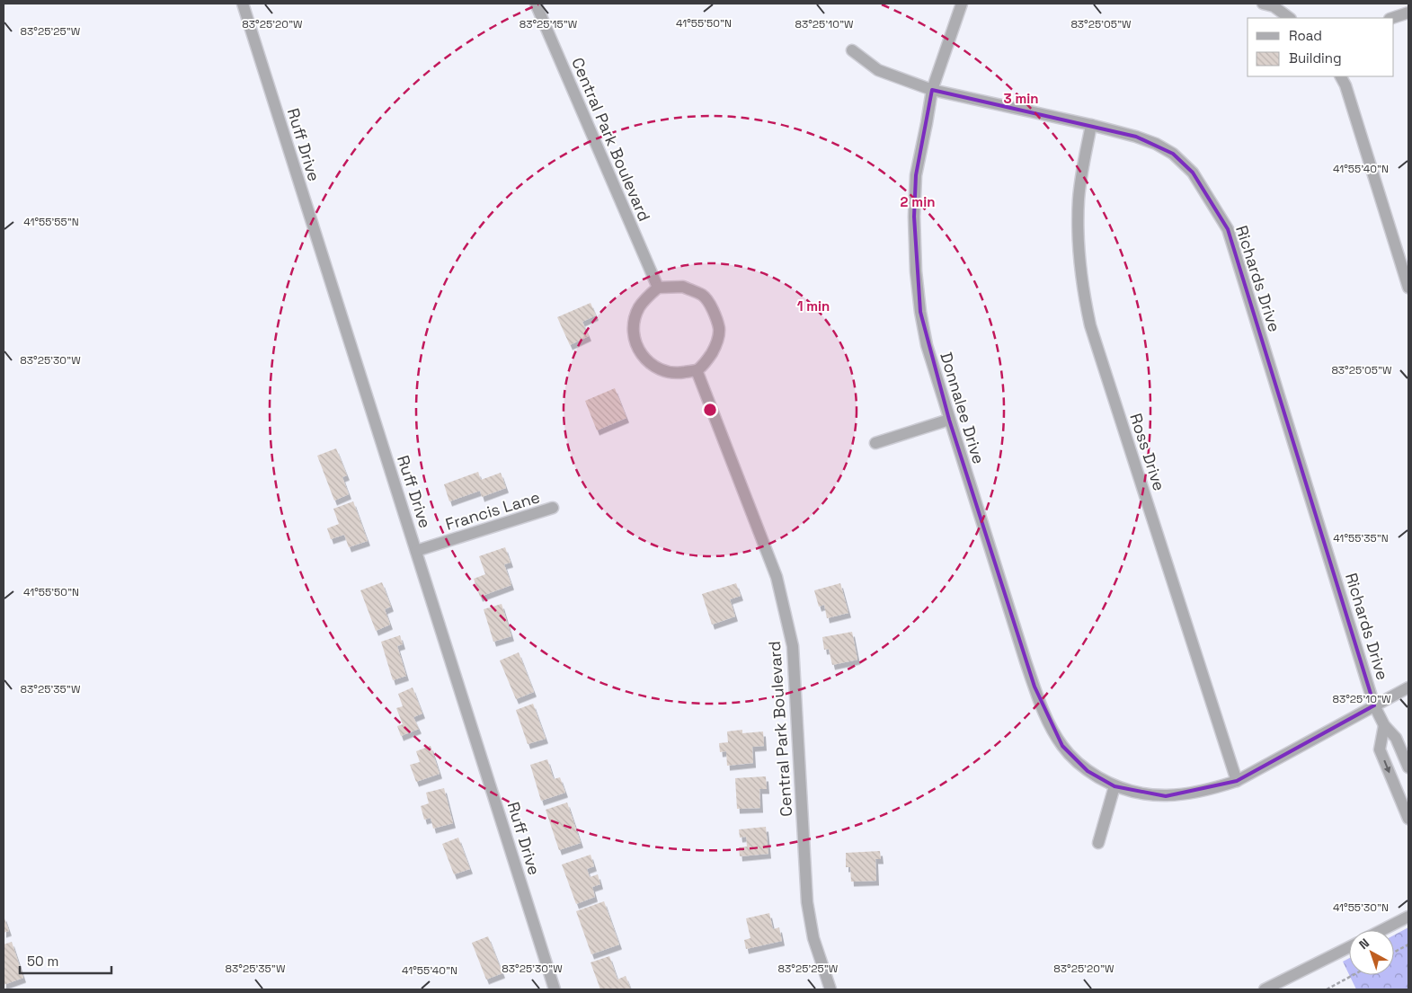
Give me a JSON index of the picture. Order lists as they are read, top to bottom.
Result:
{
  "streets": {
    "street": [
      "Central Park Boulevard",
      "Ruff Drive",
      "Richards Drive",
      "Donnalee Drive",
      "Ross Drive",
      "Francis Lane"
    ]
  },
  "crossings": [
    ["Ruff Drive", "Francis Lane"],
    ["Richards Drive", "Donnalee Drive"],
    ["Richards Drive", "Ross Drive"],
    ["Donnalee Drive", "Ross Drive"]
  ],
  "legend": ["Road", "Building"],
  "scale_bar": "50 m",
  "north": "top left",
  "coordinates": [
    "41°55'50\"N",
    "83°25'20\"W",
    "83°25'15\"W",
    "83°25'10\"W",
    "83°25'05\"W",
    "83°25'25\"W",
    "41°55'40\"N",
    "41°55'55\"N",
    "83°25'30\"W",
    "41°55'35\"N",
    "83°25'35\"W",
    "41°55'30\"N"
  ],
  "rings": ["3 min", "2 min", "1 min"]
}
